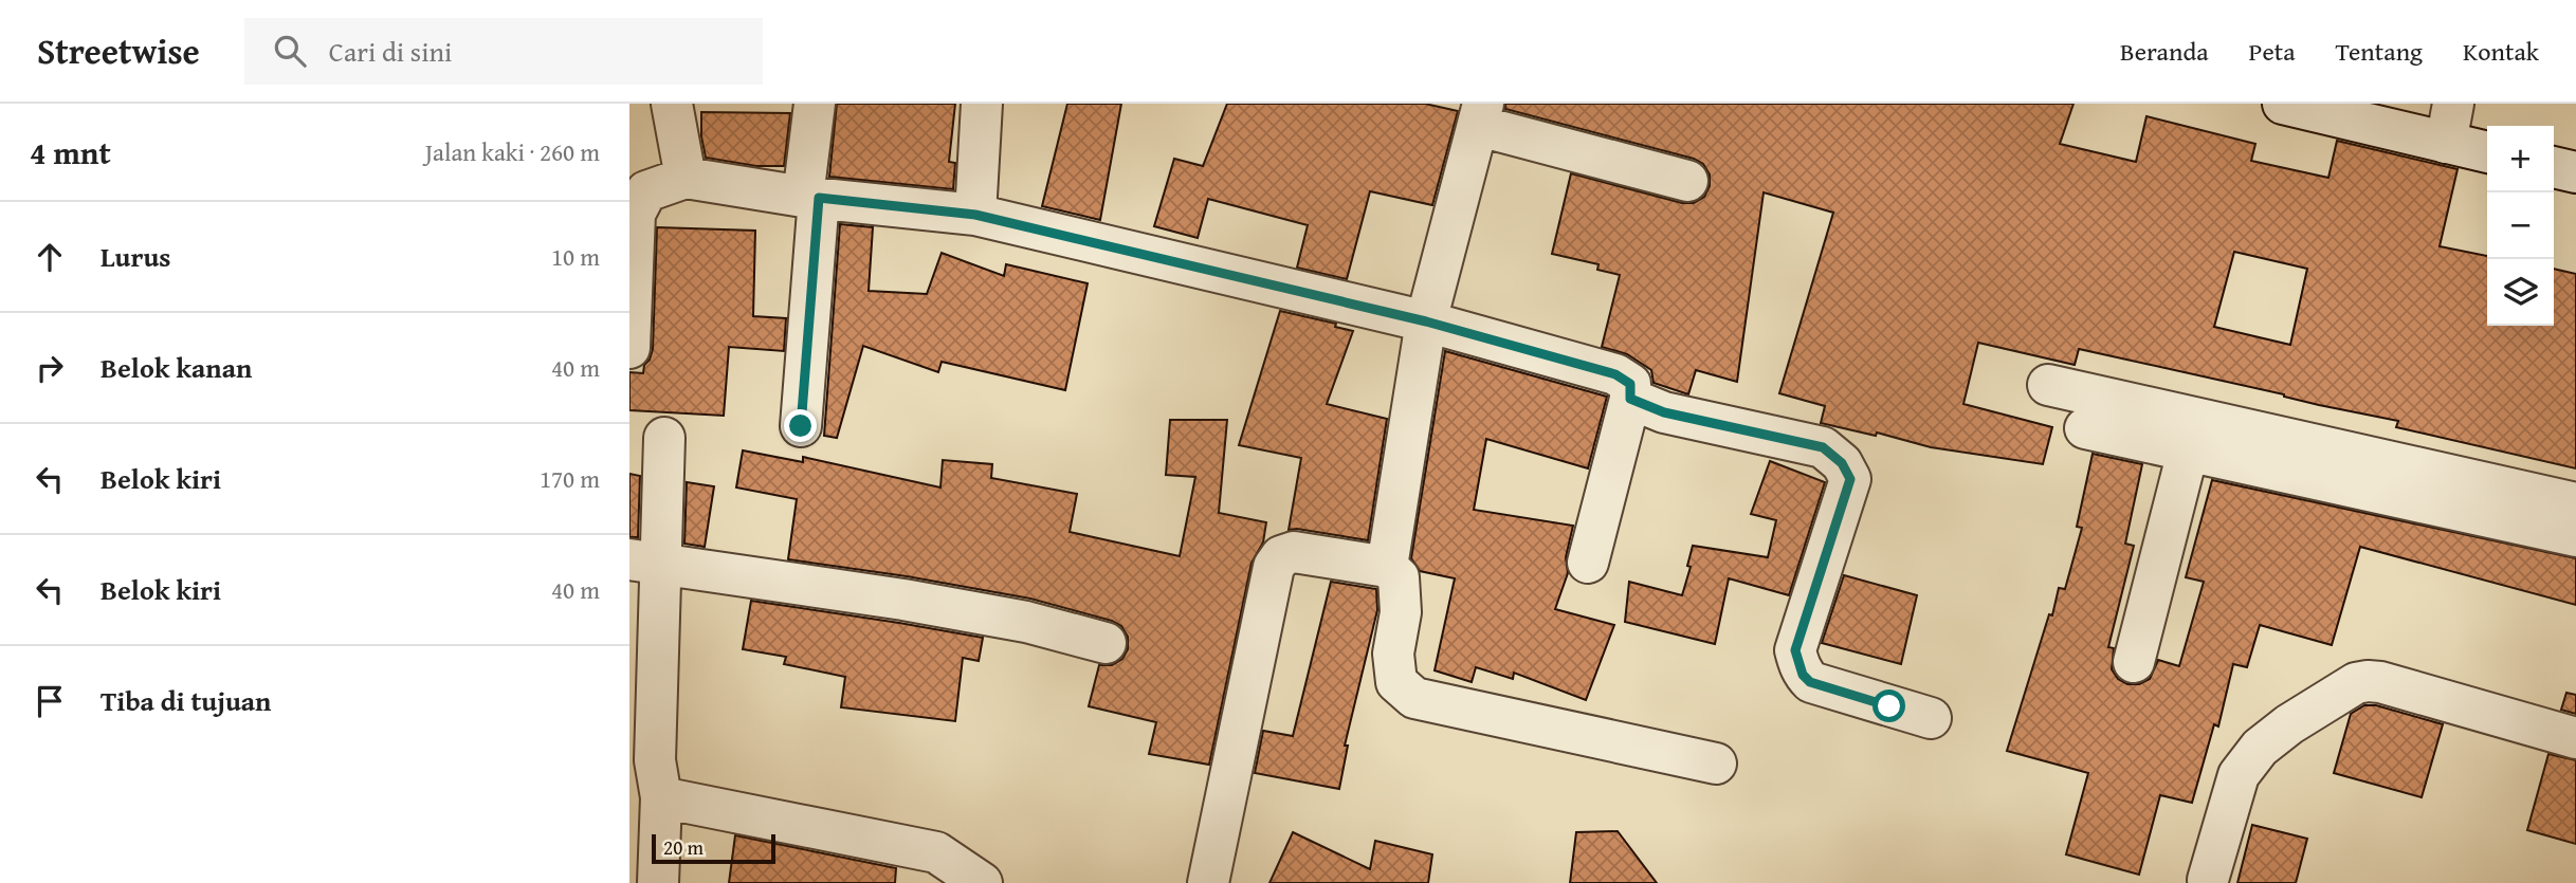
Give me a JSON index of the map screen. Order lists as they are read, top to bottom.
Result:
{
  "scale_bar": "20 m",
  "page": {
    "header": "Streetwise",
    "search": "Cari di sini",
    "nav": [
      "Beranda",
      "Peta",
      "Tentang",
      "Kontak"
    ],
    "heading": ["4 mnt", "Jalan kaki · 260 m"],
    "map_buttons": ["+", "−"],
    "list": [
      ["Lurus", "10 m"],
      ["Belok kanan", "40 m"],
      ["Belok kiri", "170 m"],
      ["Belok kiri", "40 m"],
      "Tiba di tujuan"
    ],
    "scale": "20 m"
  }
}
